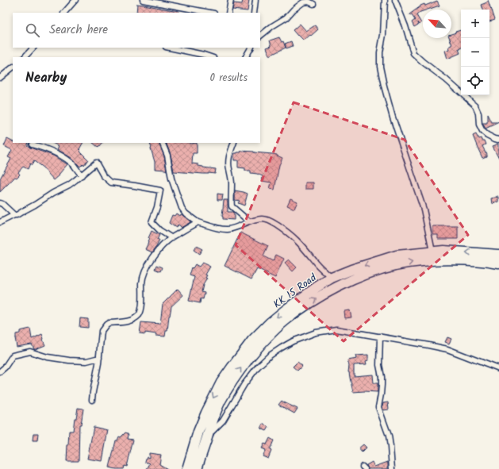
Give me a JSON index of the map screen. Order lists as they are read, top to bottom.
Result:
{
  "streets": {
    "highway": ["KK 15 Road"]
  },
  "north": "top left",
  "page": {
    "map_buttons": ["+", "−"],
    "search": "Search here",
    "heading": ["Nearby", "0 results"]
  }
}
